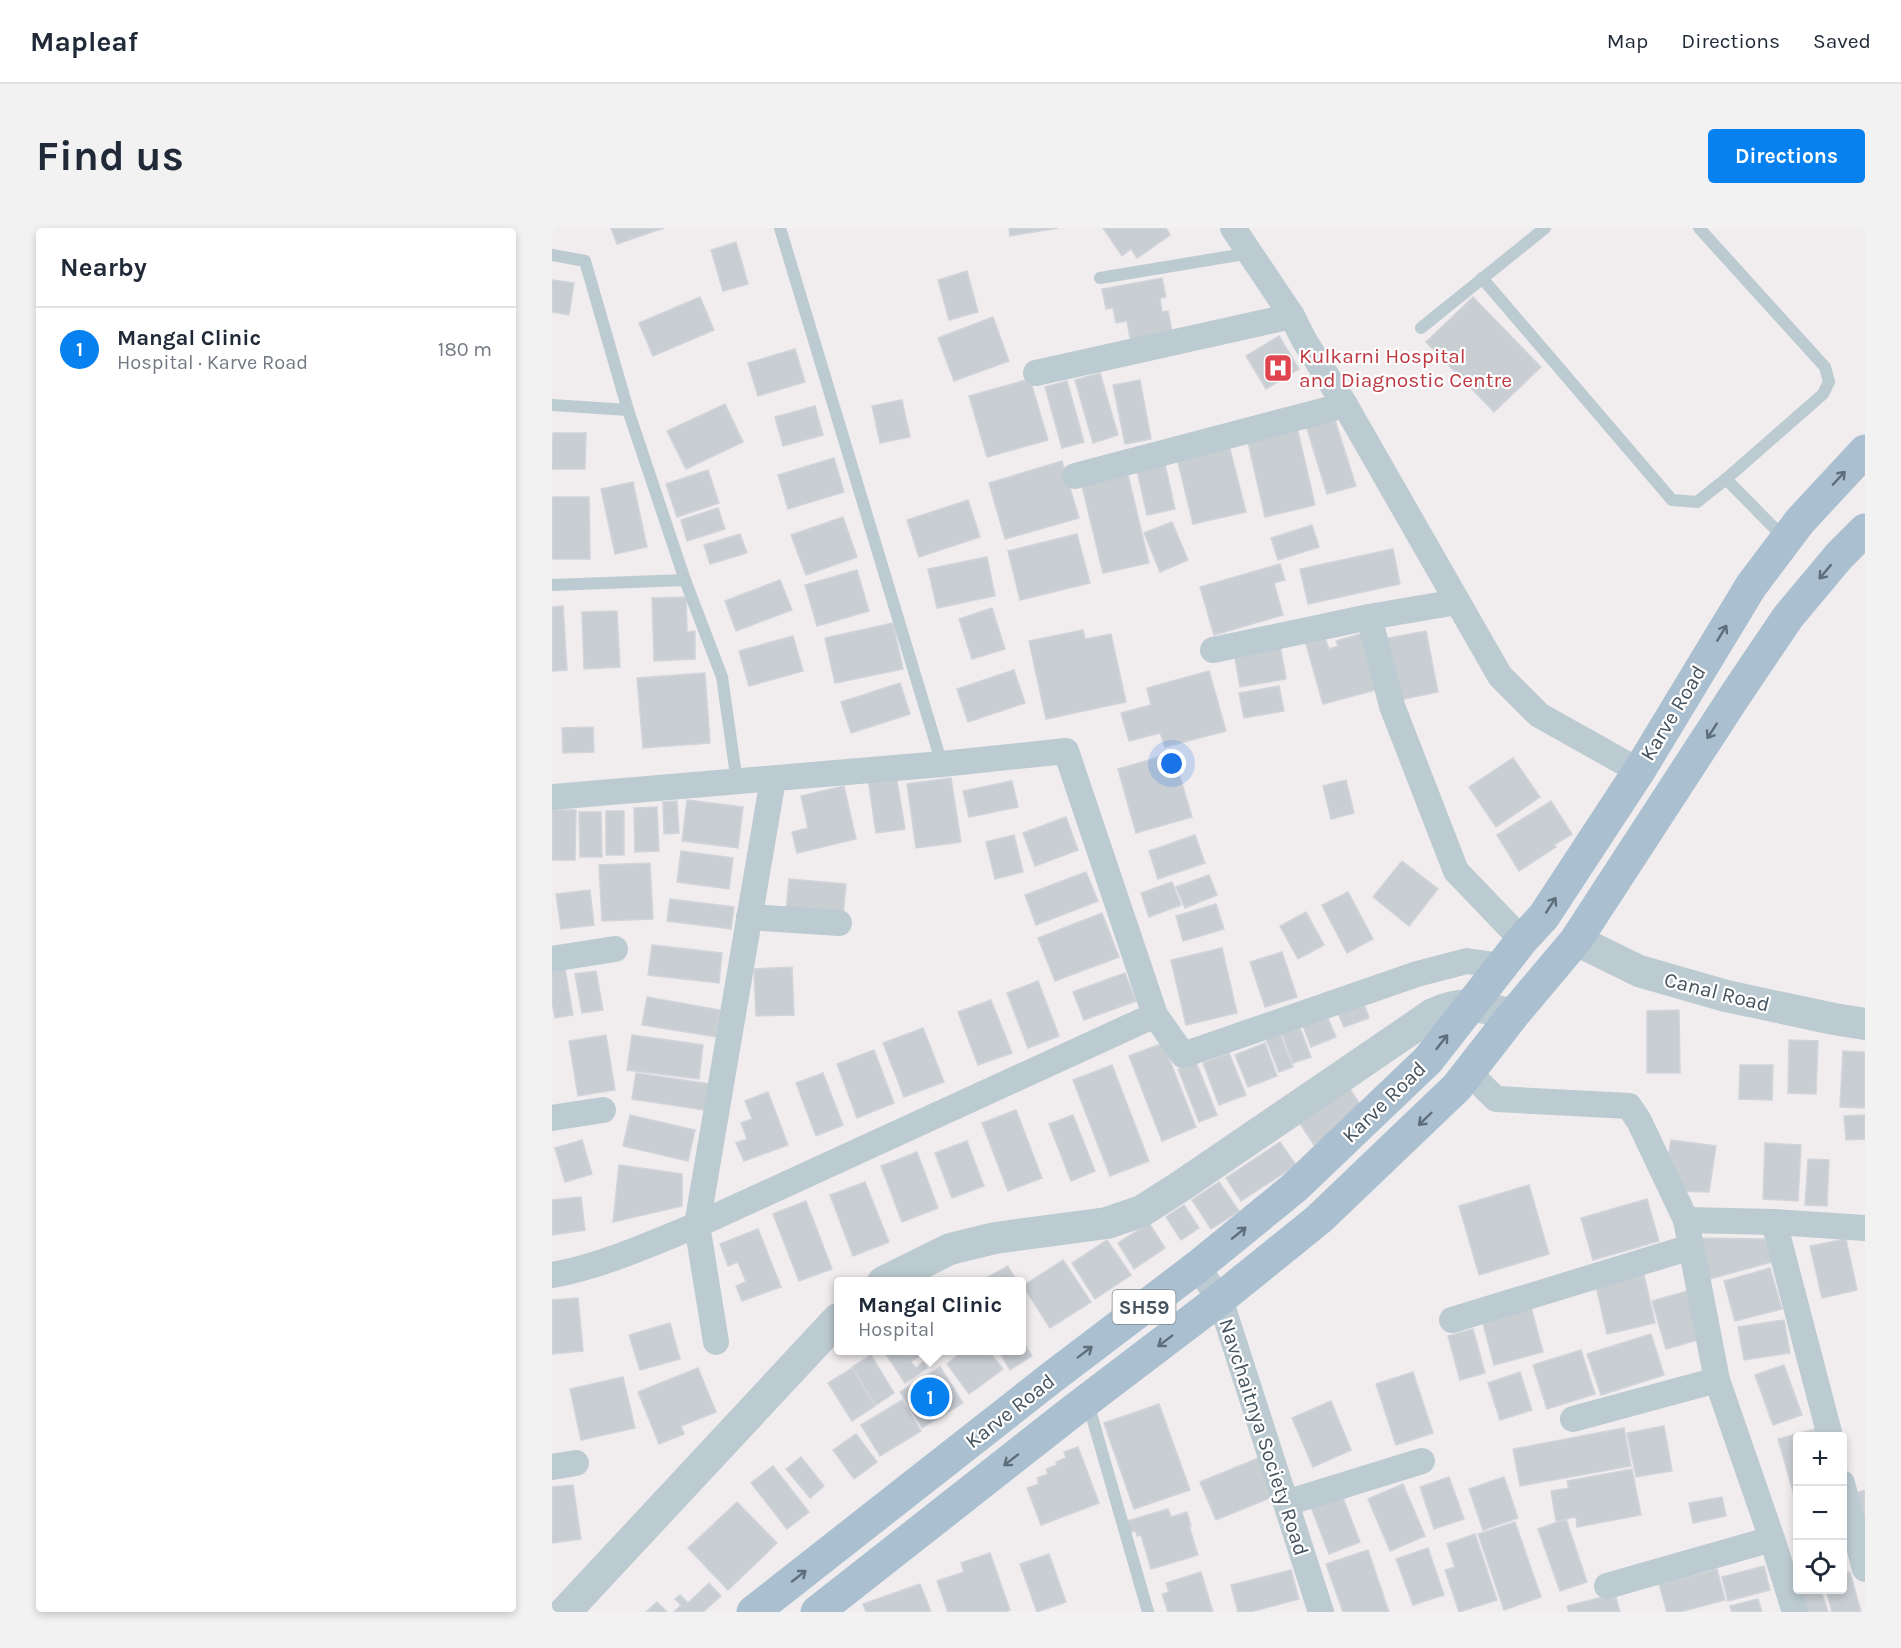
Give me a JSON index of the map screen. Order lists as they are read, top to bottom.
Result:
{
  "streets": {
    "main road": ["Karve Road", "SH59"],
    "street": ["Canal Road", "Navchaitnya Society Road"]
  },
  "crossings": [
    ["Karve Road", "Canal Road"],
    ["Karve Road", "Navchaitnya Society Road"]
  ],
  "places": {
    "hospital": ["Kulkarni Hospital and Diagnostic Centre"]
  },
  "page": {
    "header": "Mapleaf",
    "nav": ["Map", "Directions", "Saved"],
    "buttons": "Directions",
    "title": "Find us",
    "heading": "Nearby",
    "list": [
      {
        "mark": "1",
        "name": "Mangal Clinic",
        "note": "Hospital · Karve Road",
        "value": "180 m"
      }
    ],
    "popup": ["Mangal Clinic", "Hospital"],
    "pins": "1",
    "map_buttons": ["+", "−"]
  }
}
